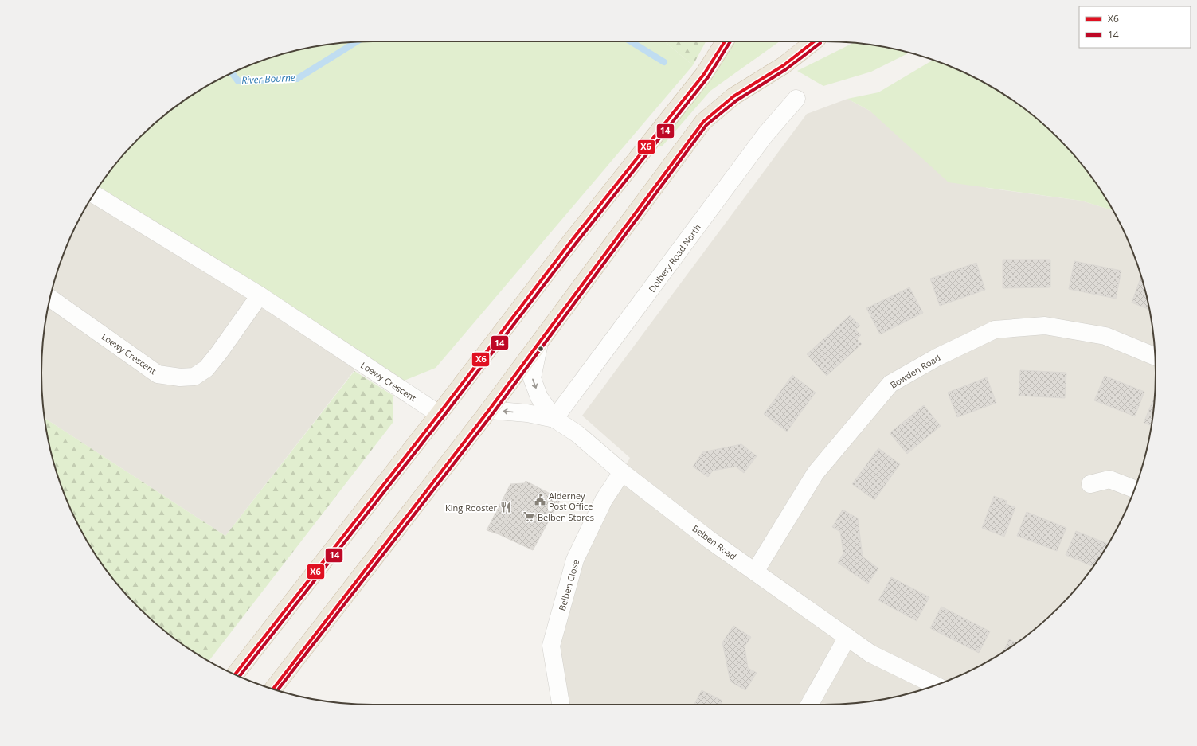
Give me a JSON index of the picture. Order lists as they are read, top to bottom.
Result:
{
  "streets": {
    "street": [
      "Dolbery Road North",
      "Loewy Crescent",
      "Bowden Road",
      "Belben Road",
      "Belben Close"
    ]
  },
  "crossings": [
    ["Dolbery Road North", "Belben Road"],
    ["Bowden Road", "Belben Road"],
    ["Belben Road", "Belben Close"]
  ],
  "water": ["River Bourne"],
  "places": {
    "public building": ["Alderney Post Office"],
    "restaurant": ["King Rooster"],
    "supermarket": ["Belben Stores"]
  },
  "lines": ["transit line X6", "transit line 14"],
  "legend": ["X6", "14"]
}
